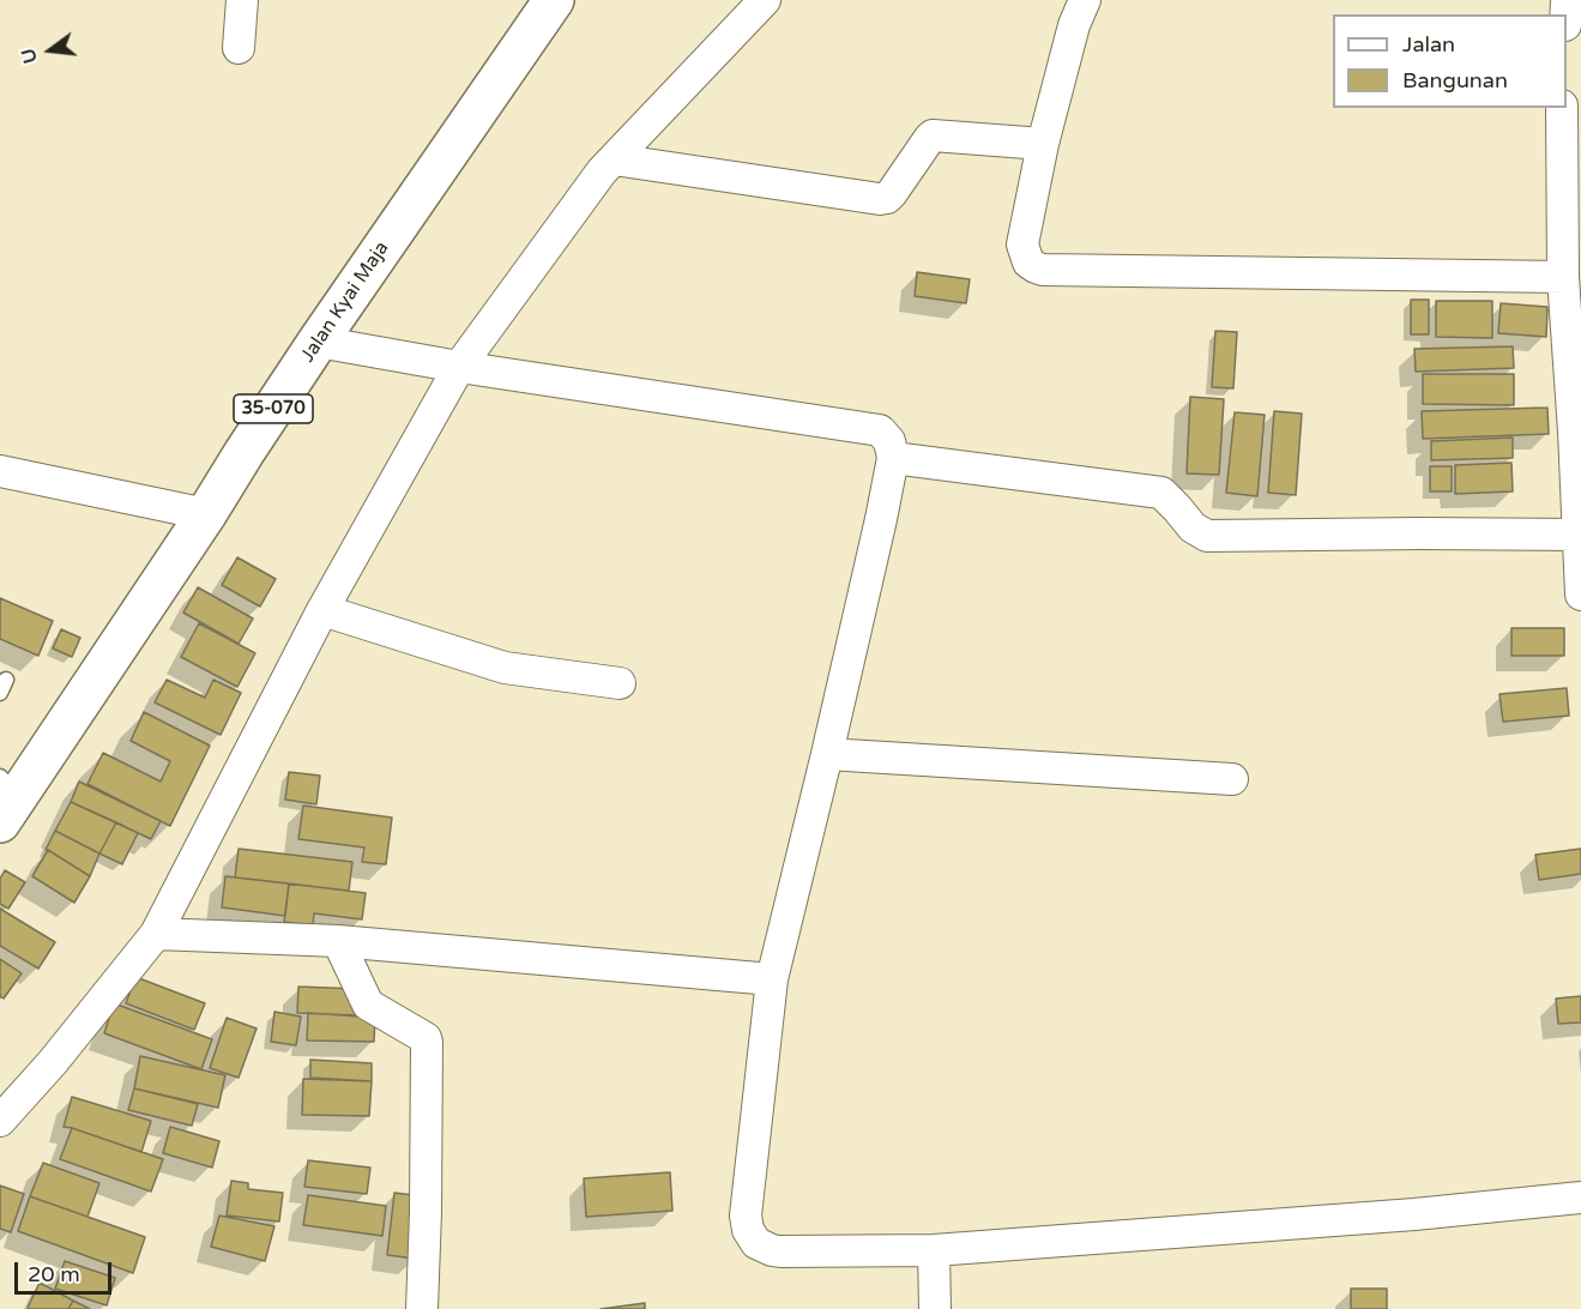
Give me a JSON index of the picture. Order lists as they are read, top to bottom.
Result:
{
  "streets": {
    "main road": ["Jalan Kyai Maja", "35-070"]
  },
  "legend": ["Jalan", "Bangunan"],
  "scale_bar": "20 m",
  "north": "left"
}
